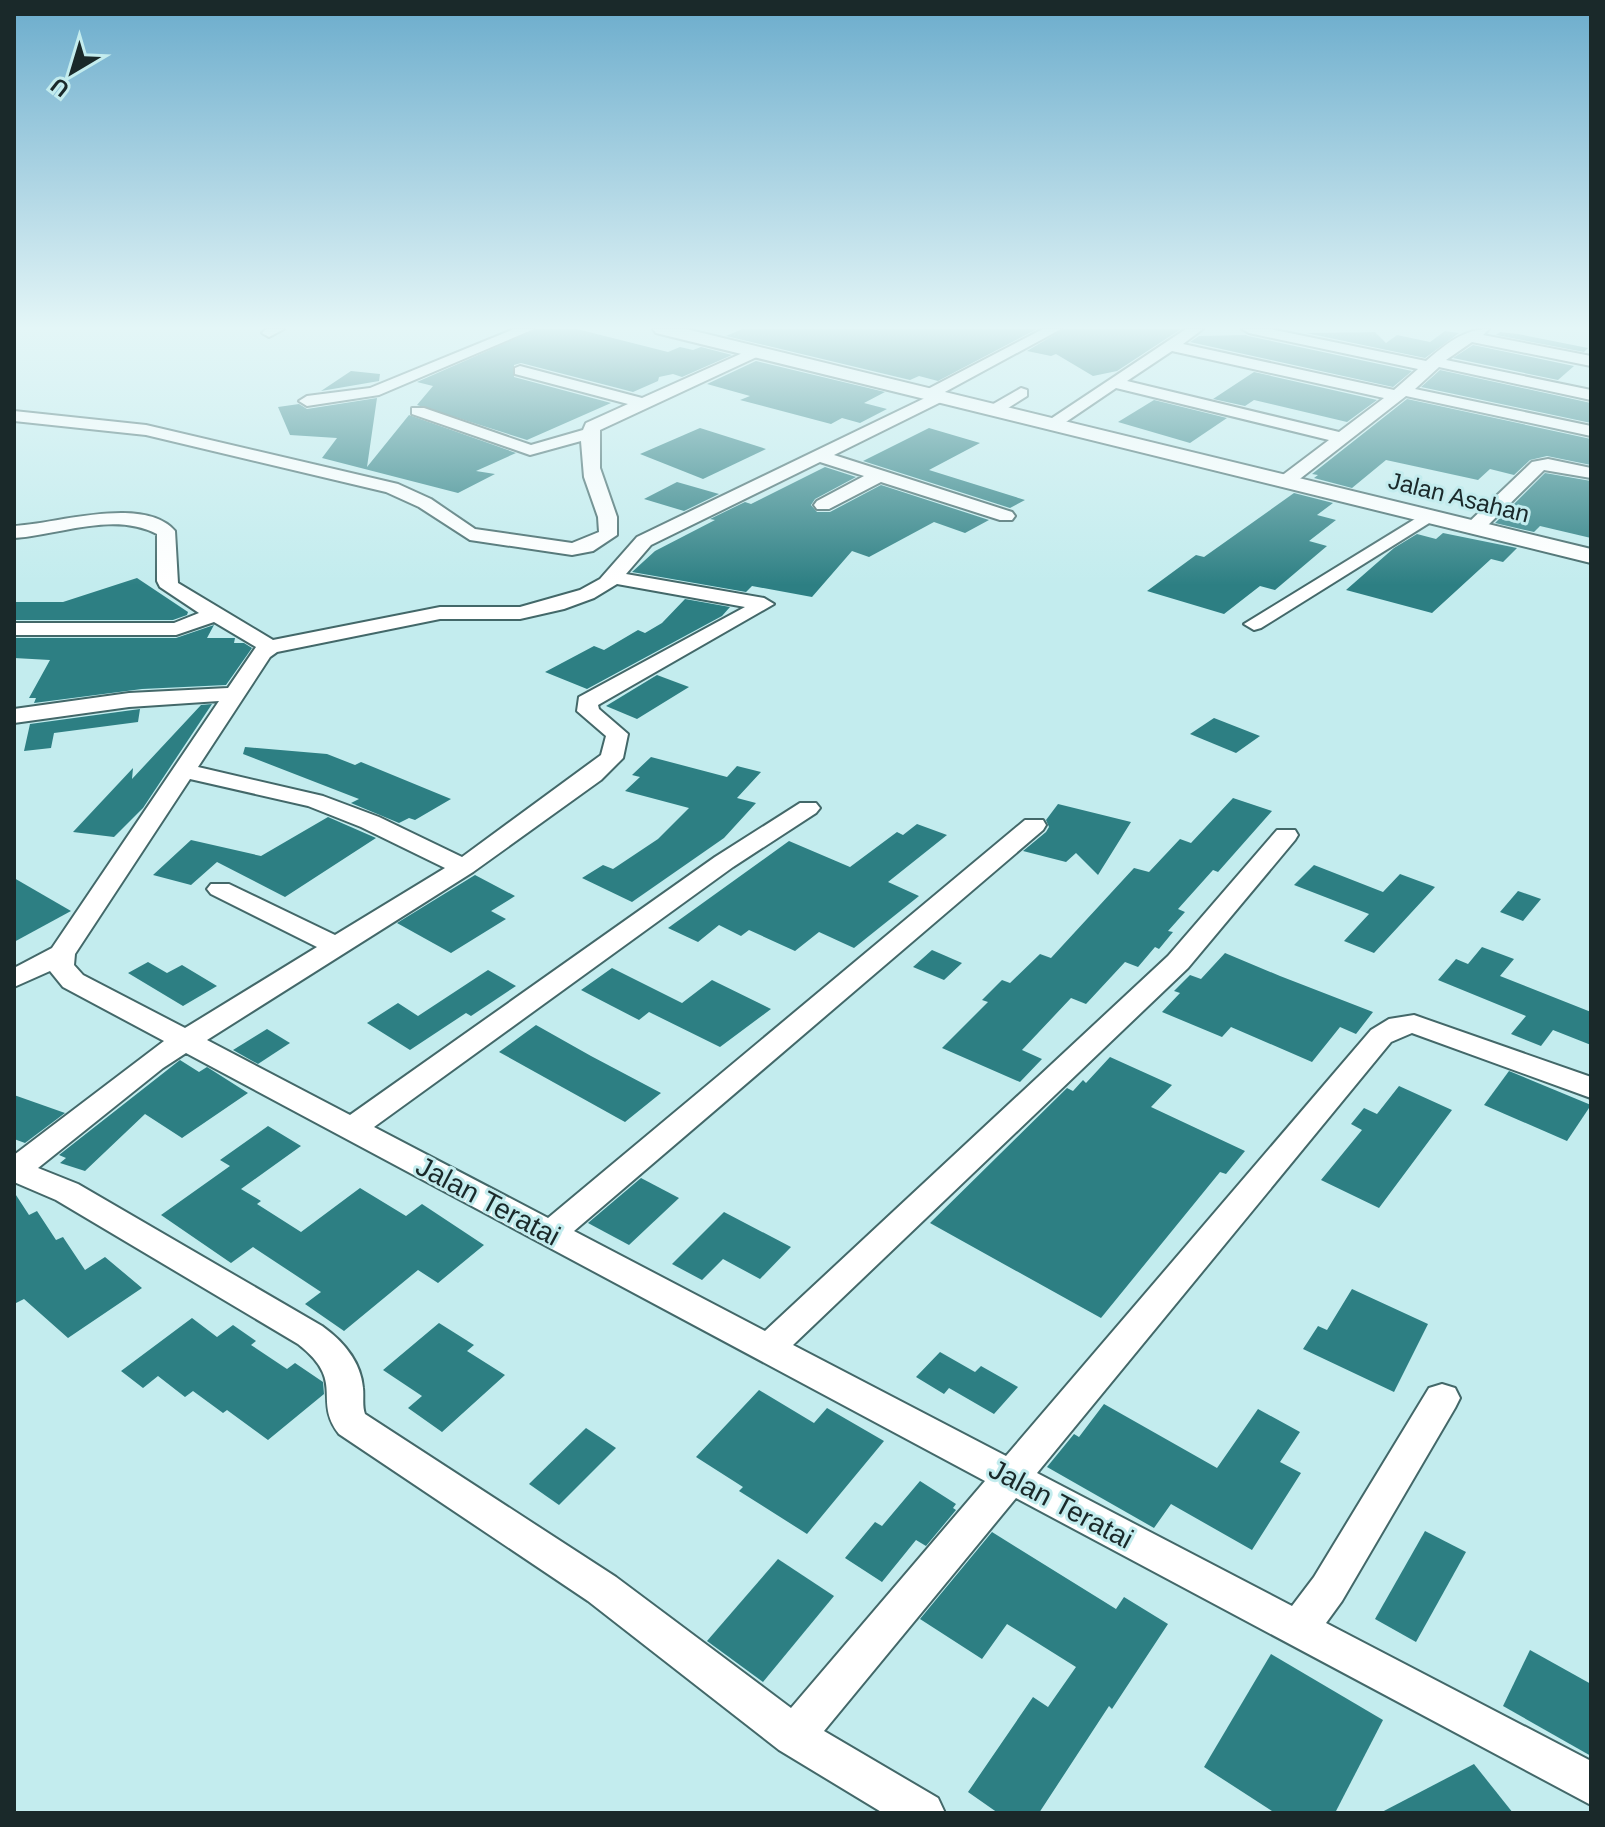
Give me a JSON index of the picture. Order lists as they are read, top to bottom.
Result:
{
  "streets": {
    "main road": ["Jalan Asahan"],
    "street": ["Jalan Teratai"]
  },
  "north": "bottom left"
}
